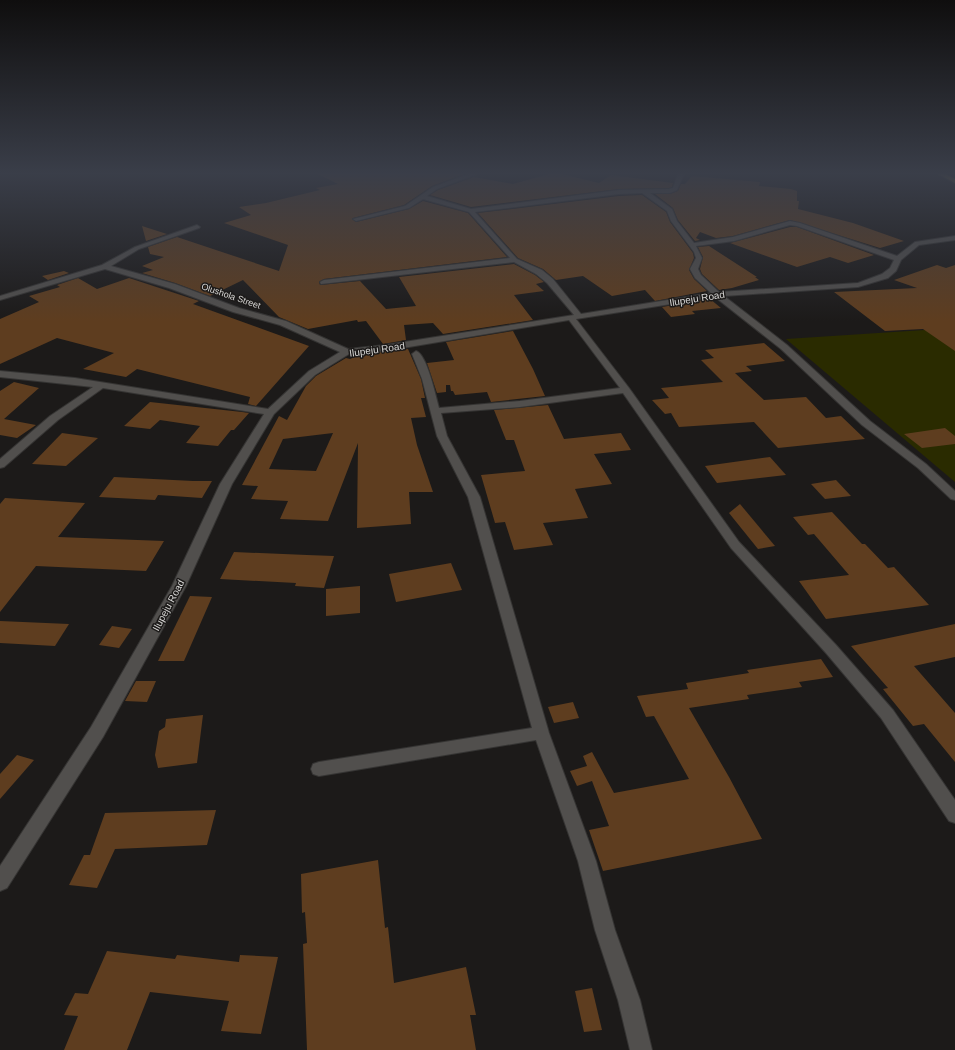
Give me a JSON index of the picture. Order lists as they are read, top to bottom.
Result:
{
  "streets": {
    "street": ["Olushola Street", "Ilupeju Road"]
  },
  "crossings": [
    ["Olushola Street", "Ilupeju Road"]
  ]
}
